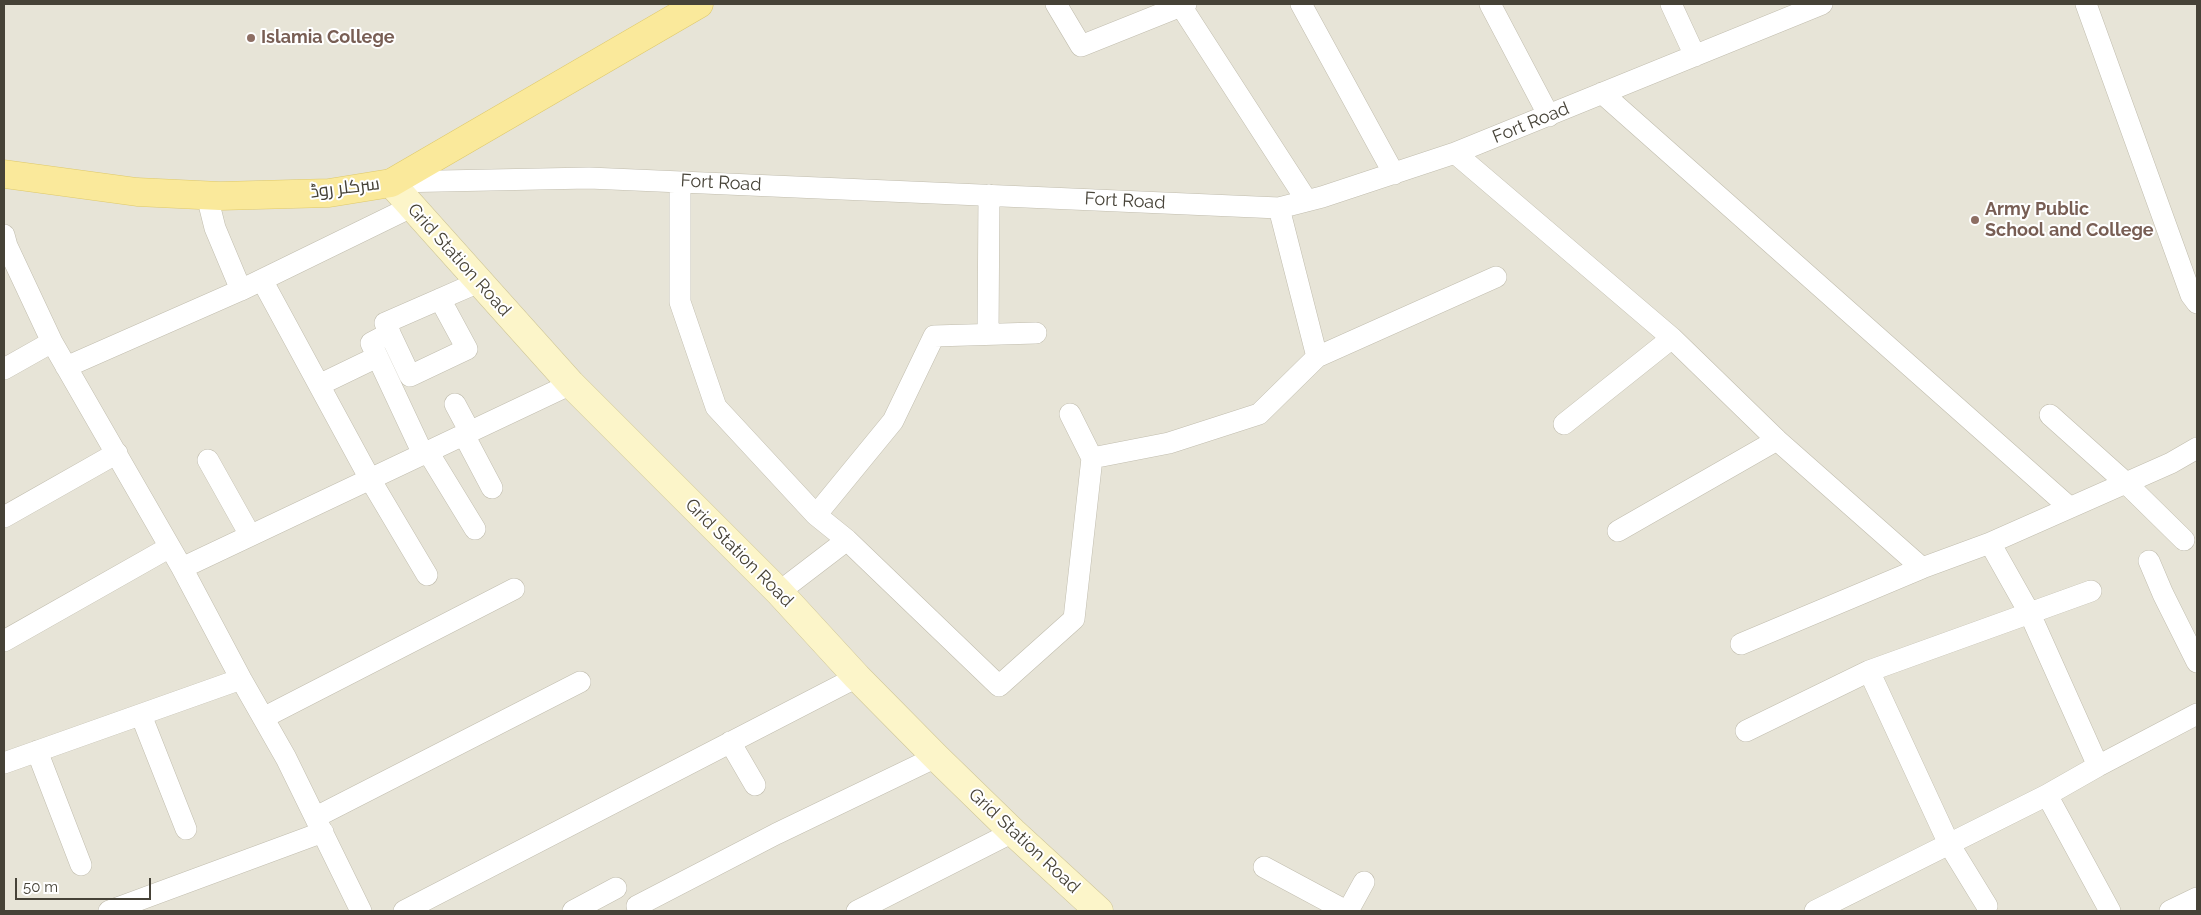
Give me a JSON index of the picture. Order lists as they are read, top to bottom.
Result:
{
  "streets": {
    "main road": ["سرکلر روڈ", "Grid Station Road"],
    "street": ["Fort Road"]
  },
  "crossings": [
    ["Fort Road", "سرکلر روڈ"],
    ["Fort Road", "Grid Station Road"],
    ["سرکلر روڈ", "Grid Station Road"]
  ],
  "places": ["Islamia College", "Army Public School and College"],
  "scale_bar": "50 m"
}
